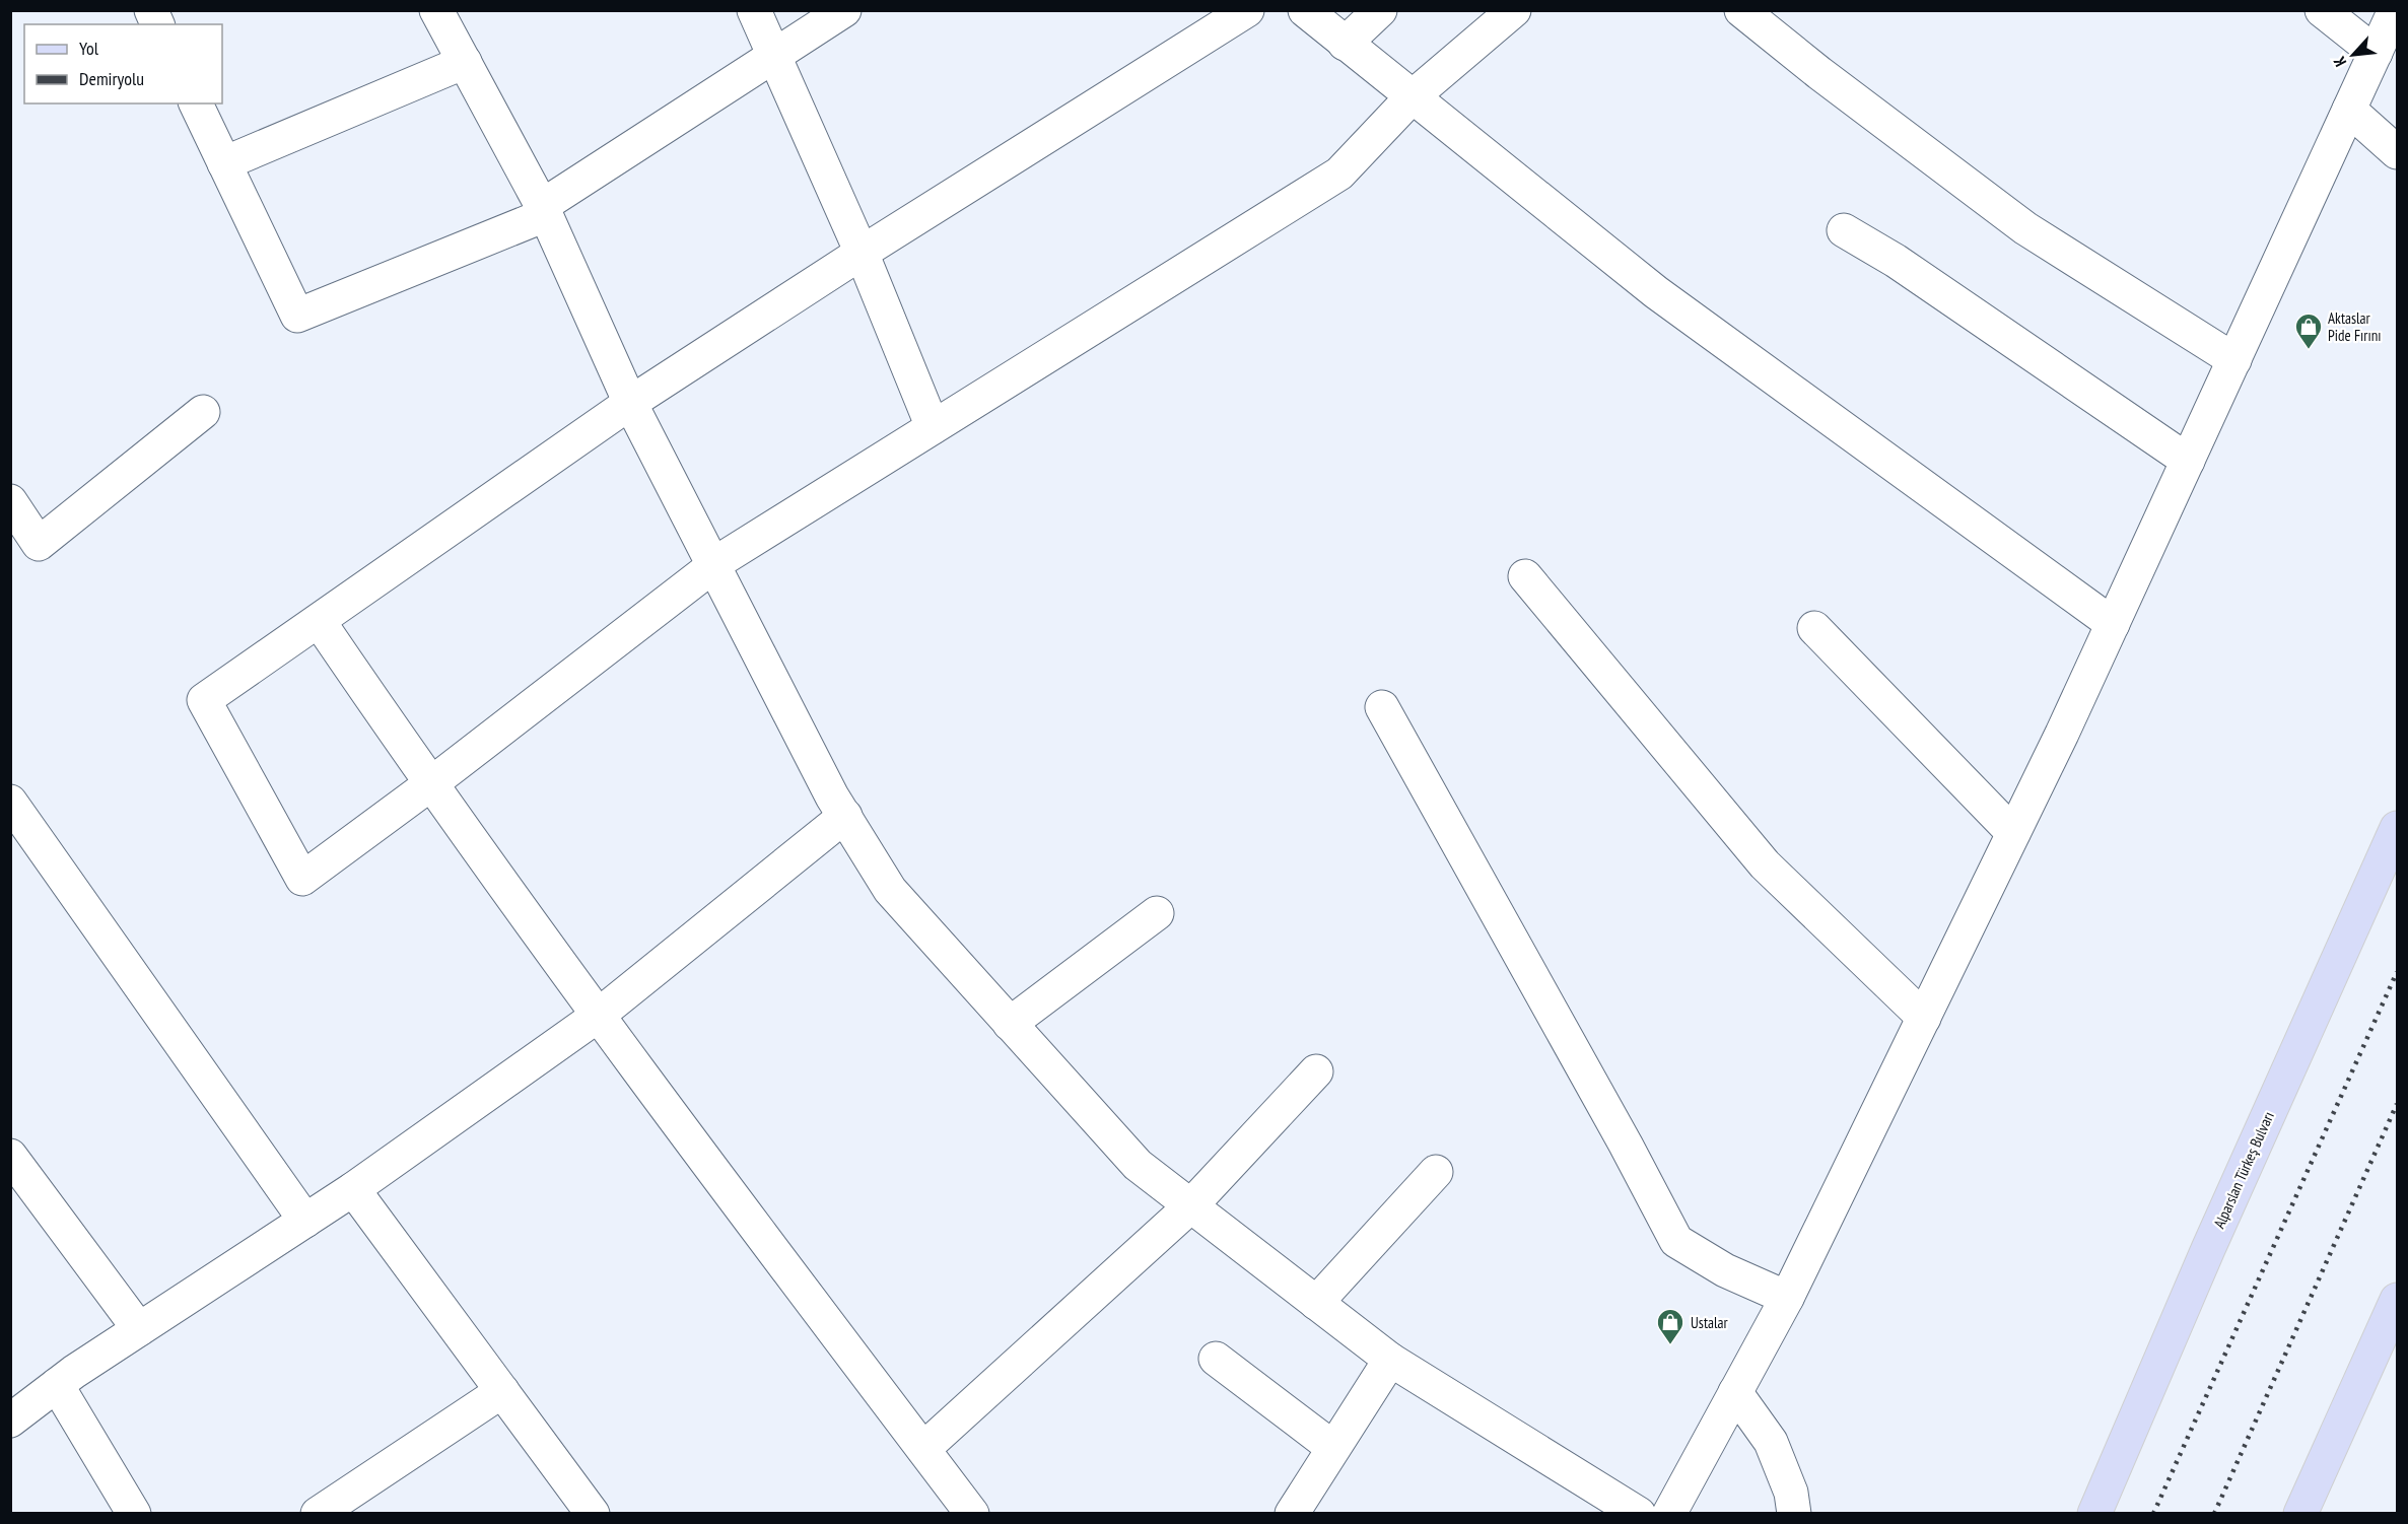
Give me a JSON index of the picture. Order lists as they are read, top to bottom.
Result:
{
  "streets": {
    "main road": ["Alparslan Türkeş Bulvarı"]
  },
  "places": {
    "shop": ["Aktaslar Pide Fırını", "Ustalar"]
  },
  "legend": ["Yol", "Demiryolu"],
  "north": "bottom left"
}
